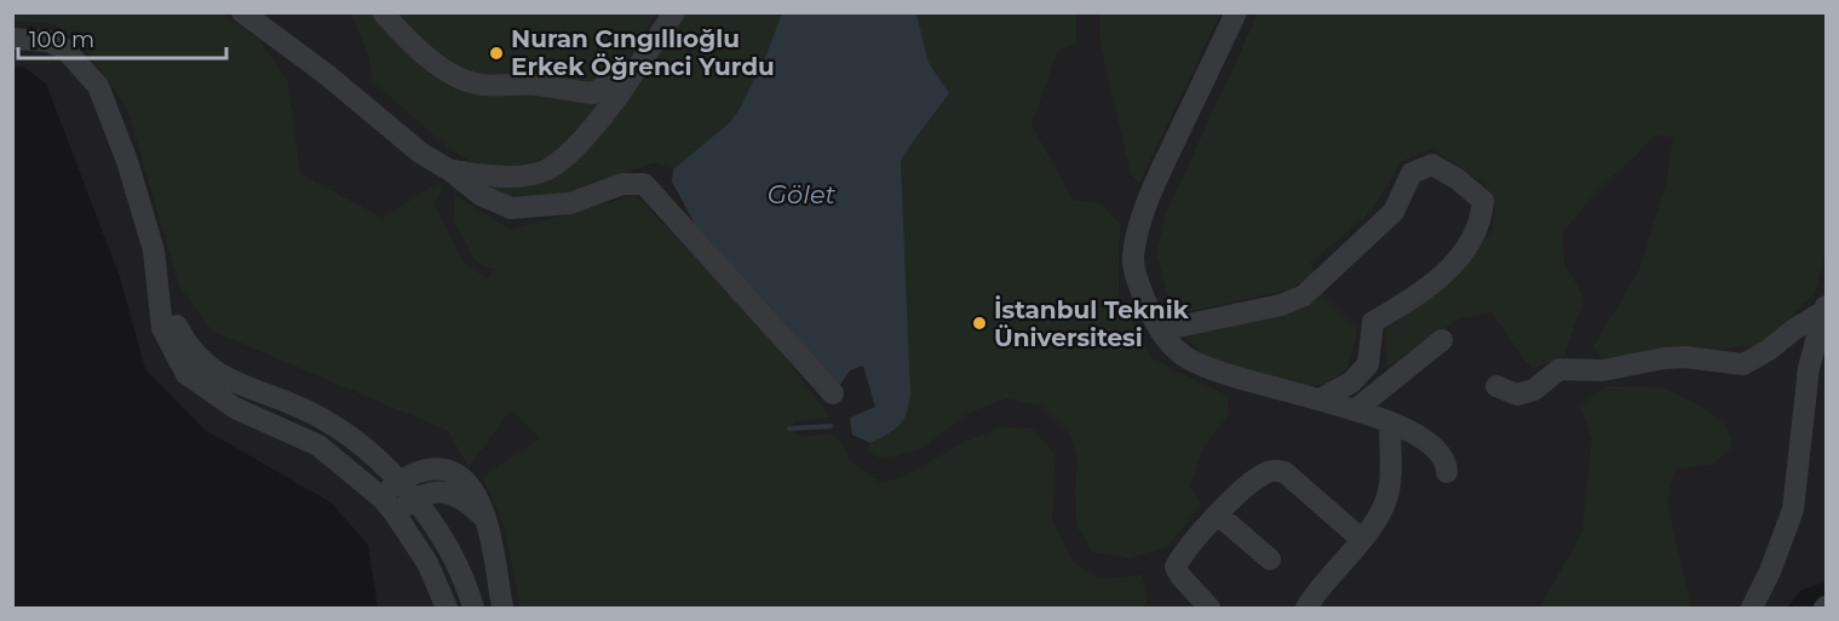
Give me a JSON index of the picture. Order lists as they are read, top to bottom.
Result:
{
  "water": ["Gölet"],
  "places": ["Nuran Cıngıllıoğlu Erkek Öğrenci Yurdu", "İstanbul Teknik Üniversitesi"],
  "scale_bar": "100 m"
}
